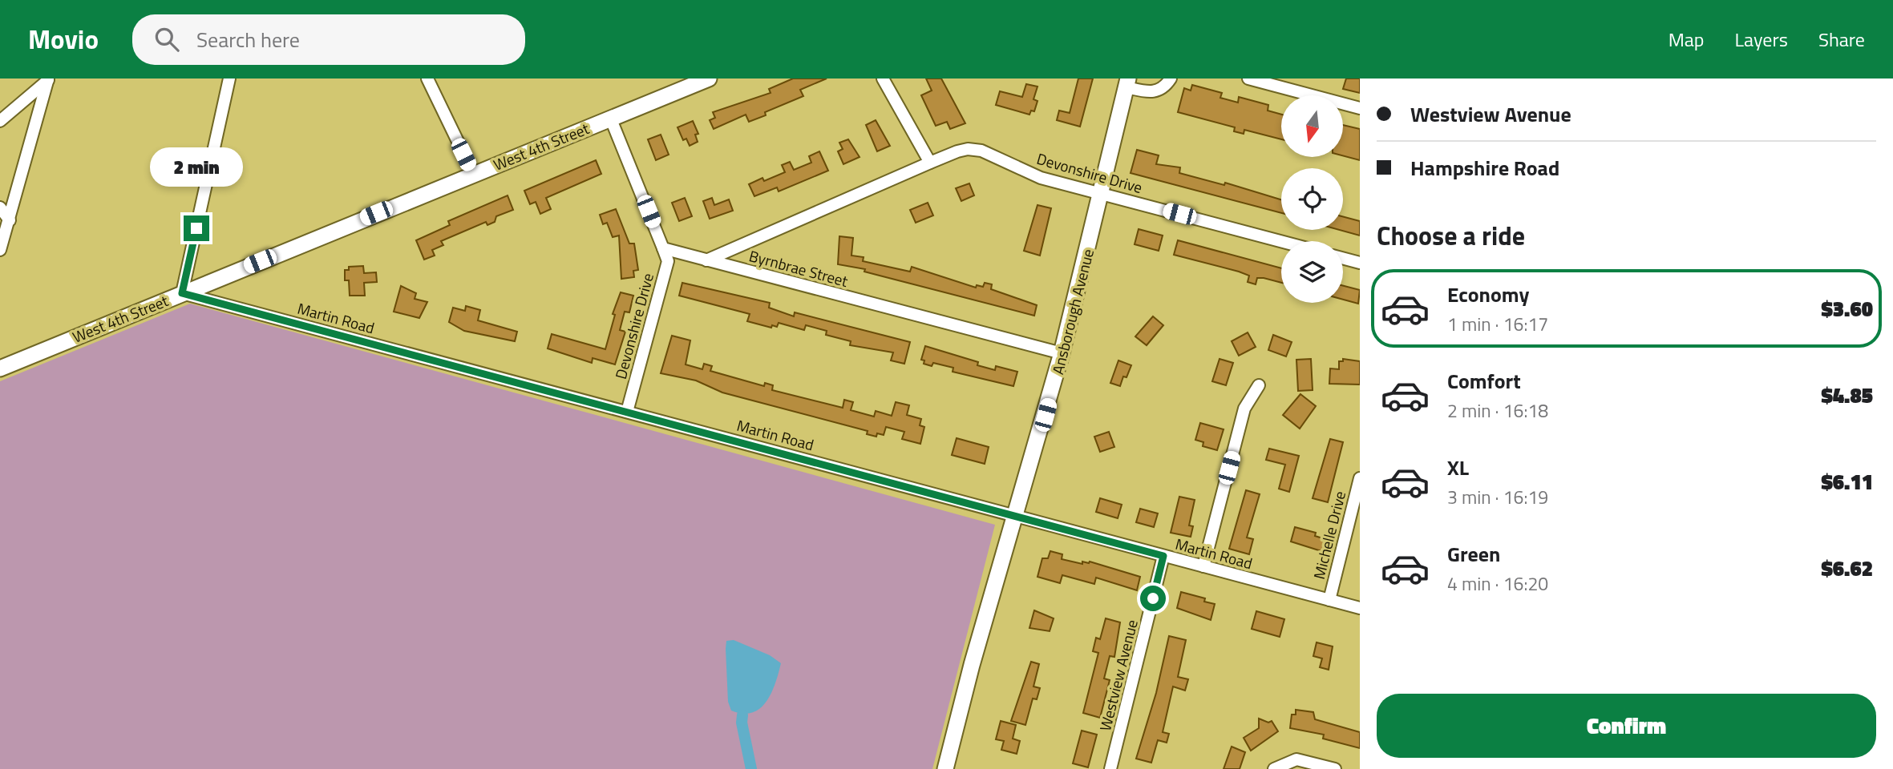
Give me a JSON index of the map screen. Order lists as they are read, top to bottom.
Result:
{
  "streets": {
    "main road": ["West 4th Street", "Ansborough Avenue"],
    "street": [
      "Devonshire Drive",
      "Byrnbrae Street",
      "Martin Road",
      "Michelle Drive",
      "Westview Avenue"
    ]
  },
  "crossings": [
    ["West 4th Street", "Martin Road"],
    ["Devonshire Drive", "Byrnbrae Street"],
    ["Devonshire Drive", "Ansborough Avenue"],
    ["Devonshire Drive", "Martin Road"],
    ["Byrnbrae Street", "Ansborough Avenue"],
    ["Ansborough Avenue", "Martin Road"],
    ["Martin Road", "Michelle Drive"],
    ["Martin Road", "Westview Avenue"]
  ],
  "north": "bottom",
  "page": {
    "header": "Movio",
    "search": "Search here",
    "nav": ["Map", "Layers", "Share"],
    "banner": ["Westview Avenue", "Hampshire Road"],
    "bubble": "2 min",
    "heading": "Choose a ride",
    "list": [
      {
        "name": "Economy",
        "note": "1 min · 16:17",
        "value": "$3.60"
      },
      {
        "name": "Comfort",
        "note": "2 min · 16:18",
        "value": "$4.85"
      },
      {
        "name": "XL",
        "note": "3 min · 16:19",
        "value": "$6.11"
      },
      {
        "name": "Green",
        "note": "4 min · 16:20",
        "value": "$6.62"
      }
    ],
    "buttons": "Confirm"
  }
}
